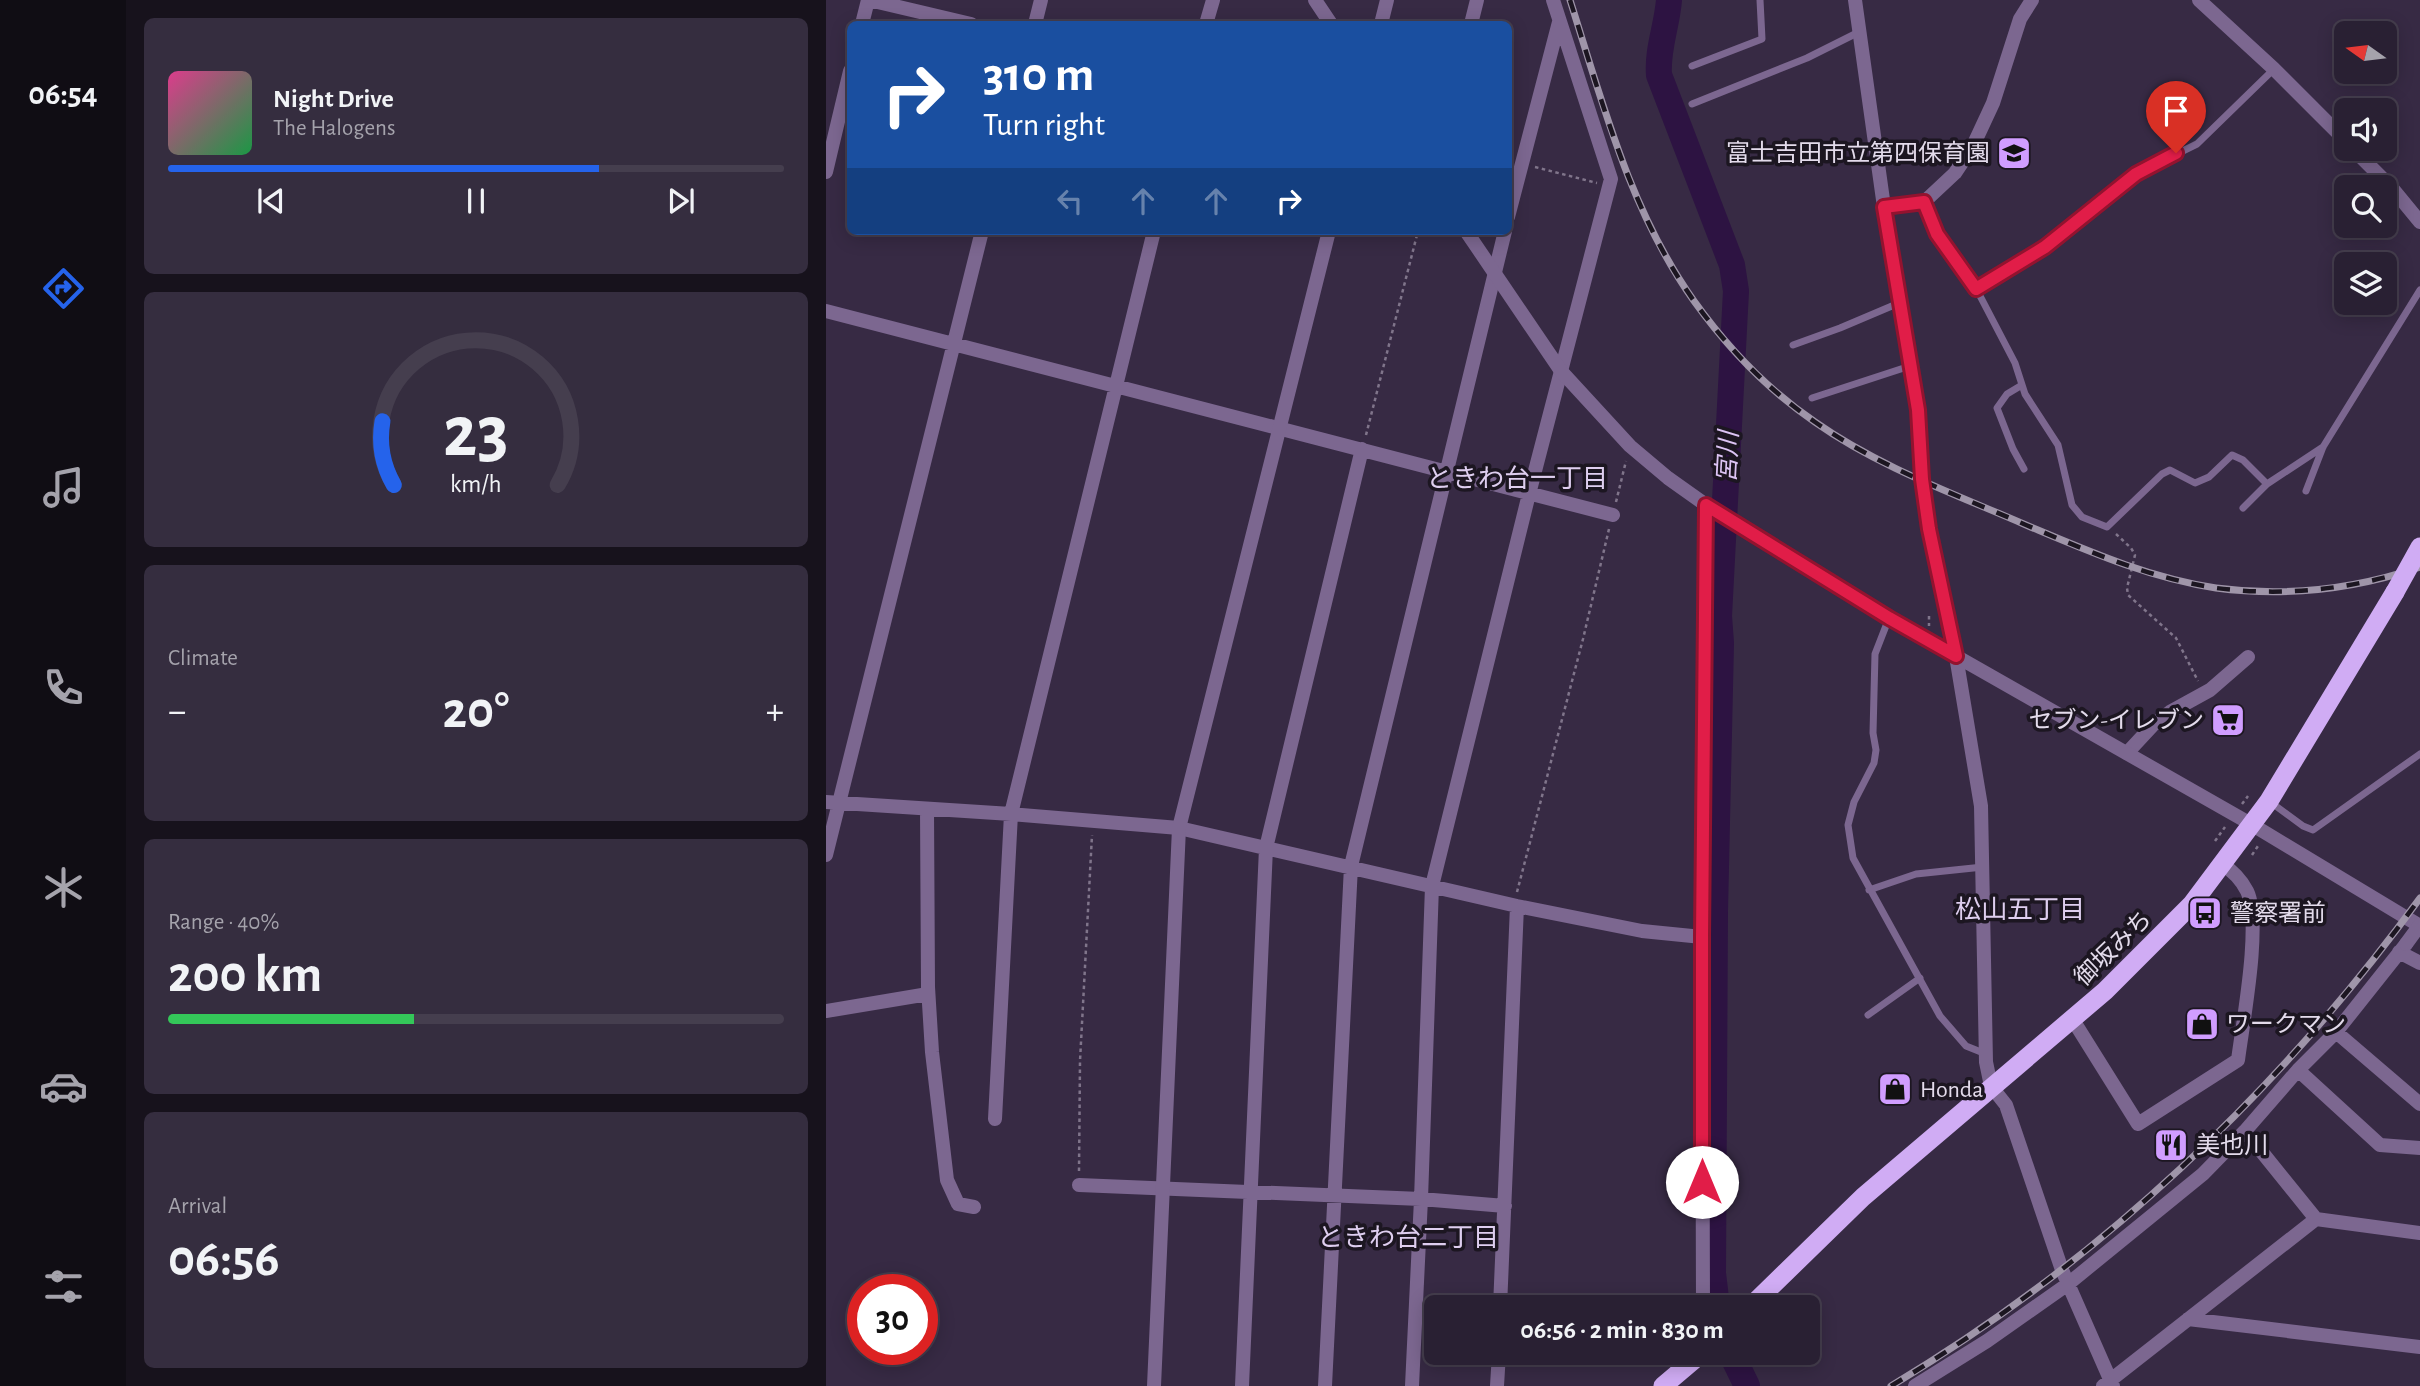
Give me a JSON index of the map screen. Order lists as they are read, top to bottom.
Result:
{
  "streets": {
    "highway": ["御坂みち"]
  },
  "districts": ["ときわ台一丁目", "松山五丁目", "ときわ台二丁目"],
  "water": ["宮川"],
  "places": {
    "school or university": ["富士吉田市立第四保育園"],
    "supermarket": ["セブン-イレブン"],
    "bus stop": ["警察署前"],
    "shop": ["ワークマン", "Honda"],
    "restaurant": ["美也川"]
  },
  "north": "left",
  "page": {
    "tabs": "06:54",
    "turn": ["310 m", "Turn right"],
    "song": ["Night Drive", "The Halogens"],
    "tile": [
      "Climate",
      ["Range · 40%", "200 km"],
      ["Arrival", "06:56"]
    ],
    "heat": ["−", "20°", "+"],
    "limit": "30",
    "trip": "06:56 · 2 min · 830 m",
    "gauge": ["23", "km/h"]
  }
}
